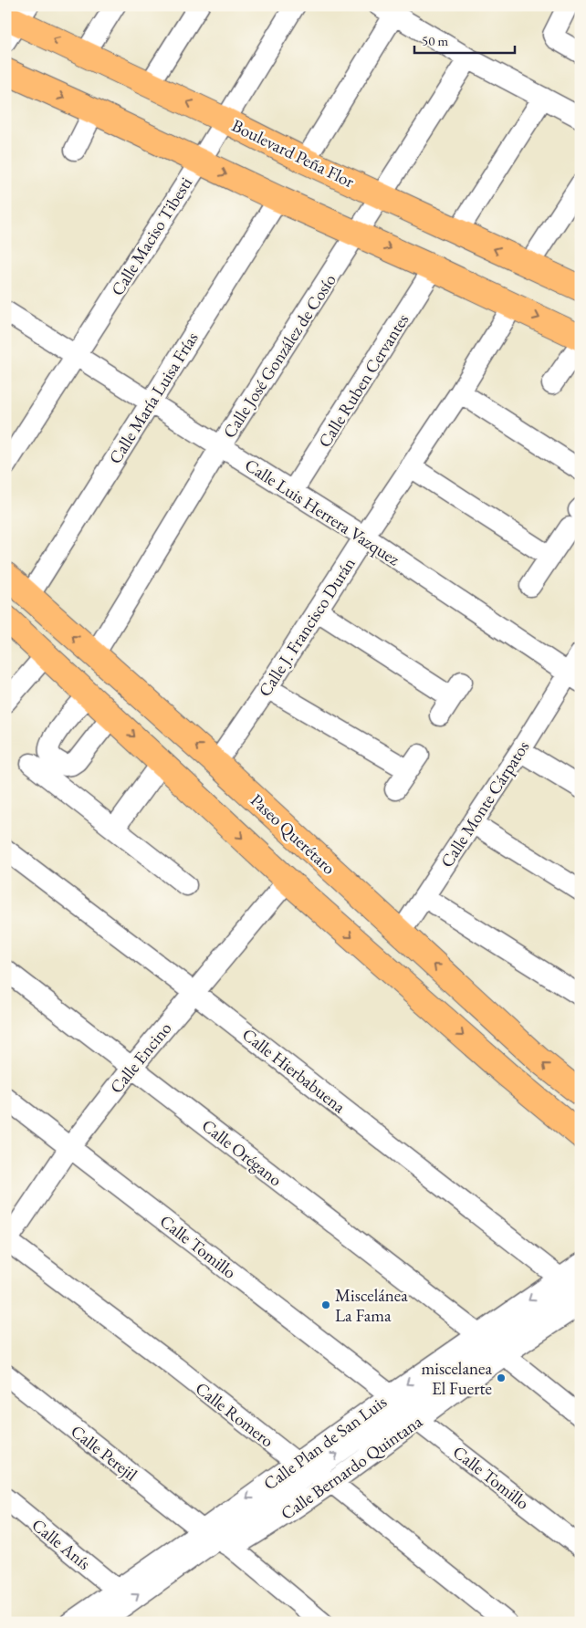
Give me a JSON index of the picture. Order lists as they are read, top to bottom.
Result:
{
  "streets": {
    "main road": ["Boulevard Peña Flor", "Paseo Querétaro"],
    "street": [
      "Calle Maciso Tibesti",
      "Calle José González de Cosío",
      "Calle Ruben Cervantes",
      "Calle María Luisa Frías",
      "Calle Luis Herrera Vazquez",
      "Calle J. Francisco Durán",
      "Calle Monte Cárpatos",
      "Calle Encino",
      "Calle Hierbabuena",
      "Calle Orégano",
      "Calle Tomillo",
      "Calle Romero",
      "Calle Plan de San Luis",
      "Calle Perejil",
      "Calle Bernardo Quintana",
      "Calle Anís"
    ]
  },
  "crossings": [
    ["Boulevard Peña Flor", "Calle Maciso Tibesti"],
    ["Boulevard Peña Flor", "Calle José González de Cosío"],
    ["Calle Maciso Tibesti", "Calle Luis Herrera Vazquez"],
    ["Calle José González de Cosío", "Calle Luis Herrera Vazquez"],
    ["Calle José González de Cosío", "Paseo Querétaro"],
    ["Calle Ruben Cervantes", "Calle Luis Herrera Vazquez"],
    ["Calle María Luisa Frías", "Calle Luis Herrera Vazquez"],
    ["Calle María Luisa Frías", "Paseo Querétaro"],
    ["Calle Luis Herrera Vazquez", "Calle J. Francisco Durán"],
    ["Calle Luis Herrera Vazquez", "Calle Monte Cárpatos"],
    ["Calle J. Francisco Durán", "Paseo Querétaro"],
    ["Calle Monte Cárpatos", "Paseo Querétaro"],
    ["Calle Encino", "Calle Hierbabuena"],
    ["Calle Encino", "Calle Orégano"],
    ["Calle Encino", "Calle Tomillo"],
    ["Calle Encino", "Calle Romero"],
    ["Calle Hierbabuena", "Calle Plan de San Luis"],
    ["Calle Hierbabuena", "Calle Bernardo Quintana"],
    ["Calle Orégano", "Calle Plan de San Luis"],
    ["Calle Orégano", "Calle Bernardo Quintana"],
    ["Calle Tomillo", "Calle Plan de San Luis"],
    ["Calle Tomillo", "Calle Bernardo Quintana"],
    ["Calle Romero", "Calle Plan de San Luis"],
    ["Calle Romero", "Calle Bernardo Quintana"],
    ["Calle Plan de San Luis", "Calle Perejil"],
    ["Calle Plan de San Luis", "Calle Bernardo Quintana"],
    ["Calle Plan de San Luis", "Calle Anís"],
    ["Calle Perejil", "Calle Bernardo Quintana"]
  ],
  "places": ["Miscelánea La Fama", "miscelanea El Fuerte"],
  "scale_bar": "50 m"
}
